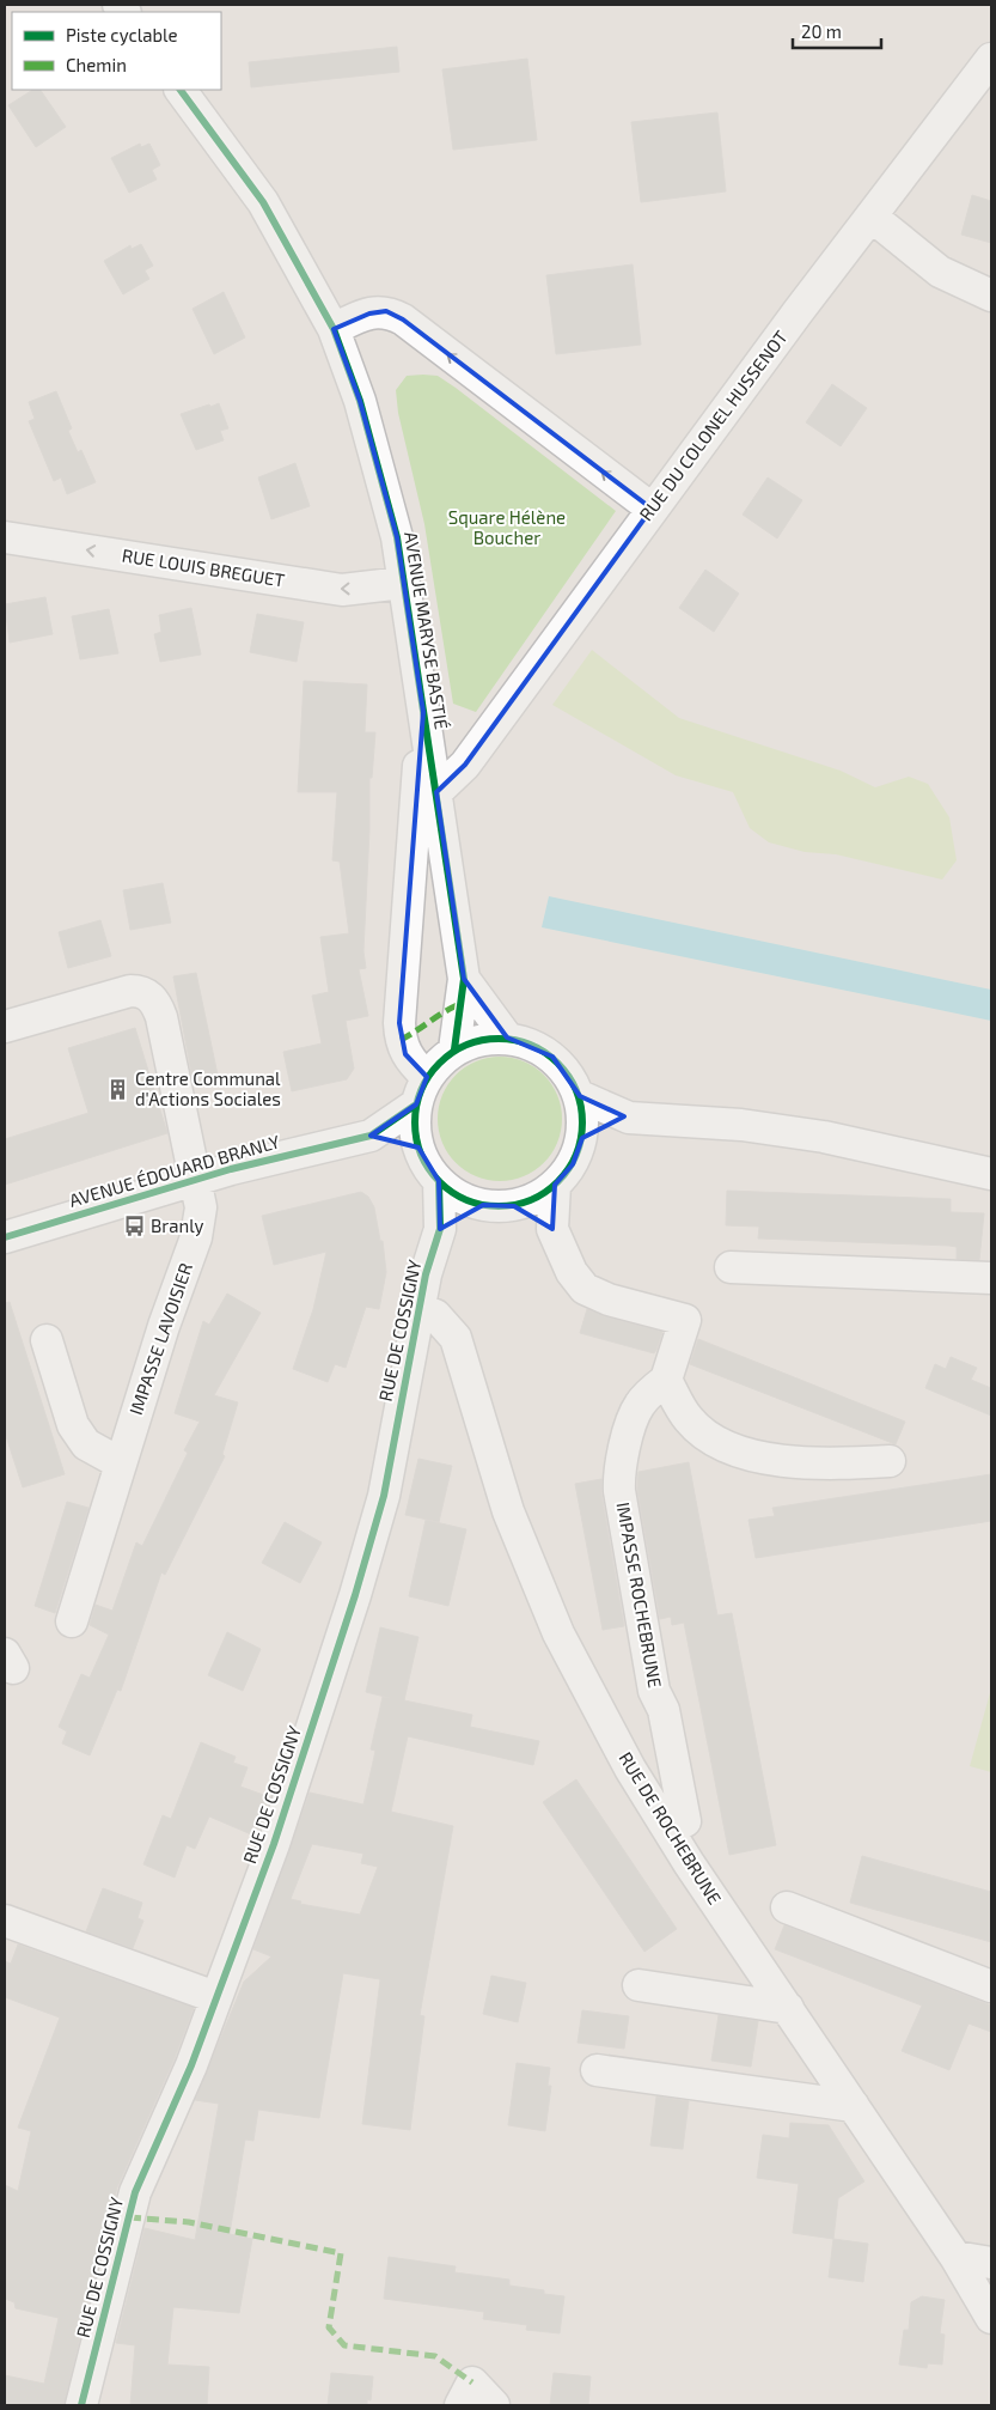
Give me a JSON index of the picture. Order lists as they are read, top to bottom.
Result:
{
  "streets": {
    "street": [
      "RUE DU COLONEL HUSSENOT",
      "RUE LOUIS BREGUET",
      "AVENUE MARYSE BASTIÉ",
      "AVENUE ÉDOUARD BRANLY",
      "RUE DE COSSIGNY",
      "IMPASSE LAVOISIER",
      "IMPASSE ROCHEBRUNE",
      "RUE DE ROCHEBRUNE"
    ]
  },
  "crossings": [
    ["RUE DU COLONEL HUSSENOT", "AVENUE MARYSE BASTIÉ"],
    ["RUE LOUIS BREGUET", "AVENUE MARYSE BASTIÉ"],
    ["AVENUE MARYSE BASTIÉ", "AVENUE ÉDOUARD BRANLY"],
    ["AVENUE MARYSE BASTIÉ", "RUE DE COSSIGNY"],
    ["AVENUE ÉDOUARD BRANLY", "RUE DE COSSIGNY"],
    ["AVENUE ÉDOUARD BRANLY", "IMPASSE LAVOISIER"],
    ["RUE DE COSSIGNY", "RUE DE ROCHEBRUNE"]
  ],
  "one_way": ["RUE LOUIS BREGUET"],
  "parks": ["Square Hélène Boucher"],
  "places": {
    "building": ["Centre Communal d'Actions Sociales"],
    "bus stop": ["Branly"]
  },
  "legend": ["Piste cyclable", "Chemin"],
  "scale_bar": "20 m"
}
